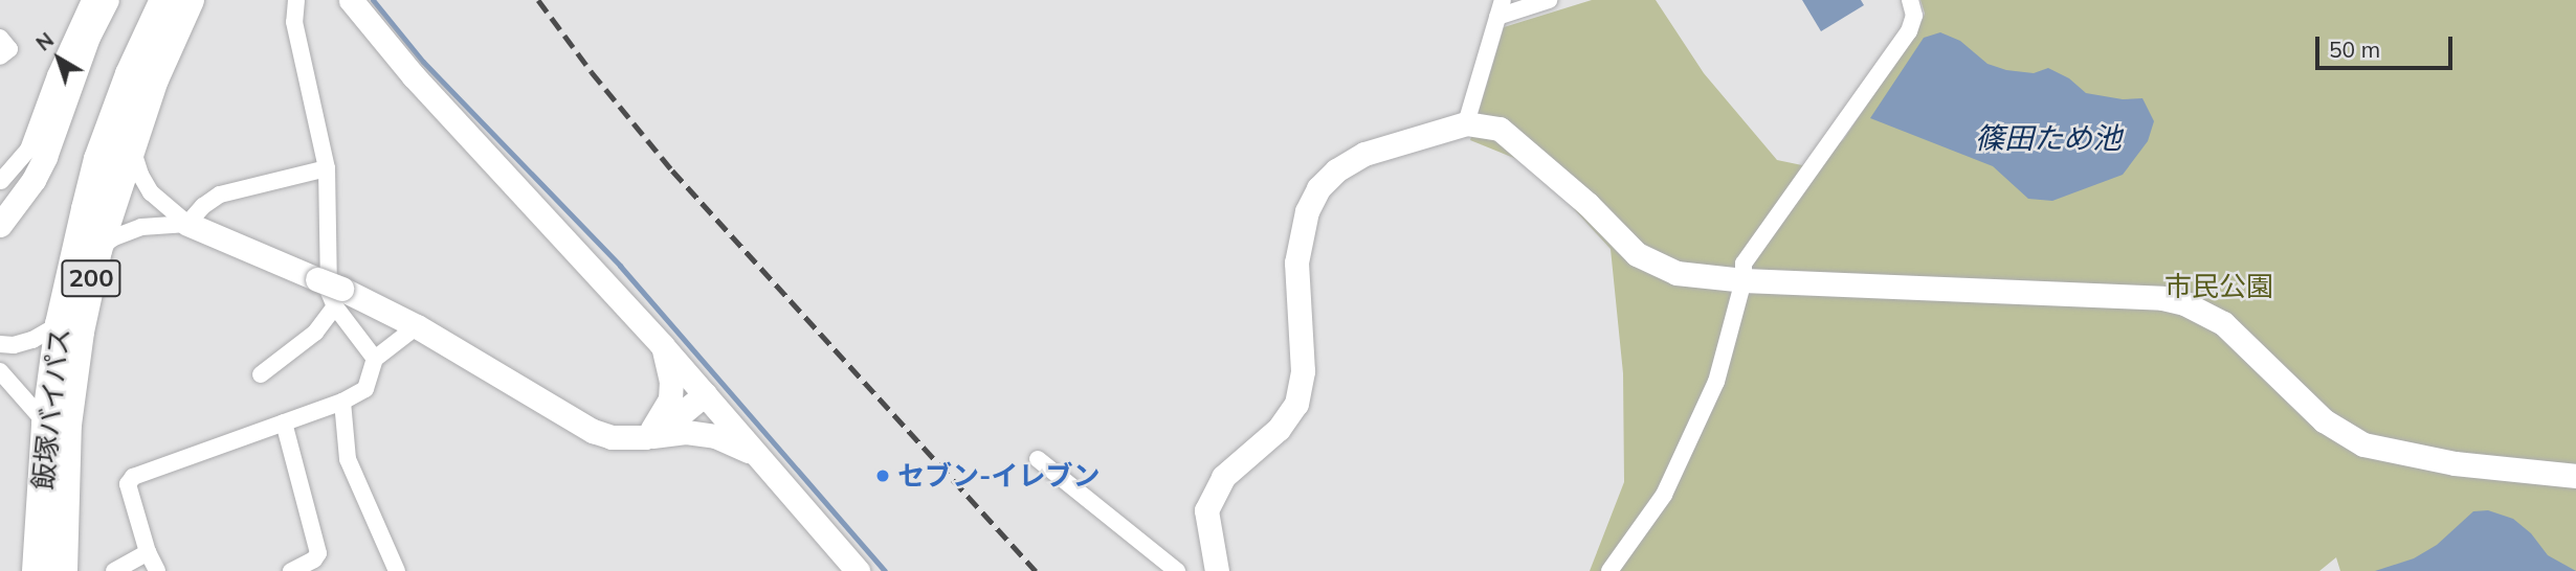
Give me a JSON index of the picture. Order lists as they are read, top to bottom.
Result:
{
  "streets": {
    "highway": ["200", "飯塚バイパス"]
  },
  "water": ["篠田ため池"],
  "parks": ["市民公園"],
  "places": ["セブン-イレブン"],
  "scale_bar": "50 m",
  "north": "top left"
}
